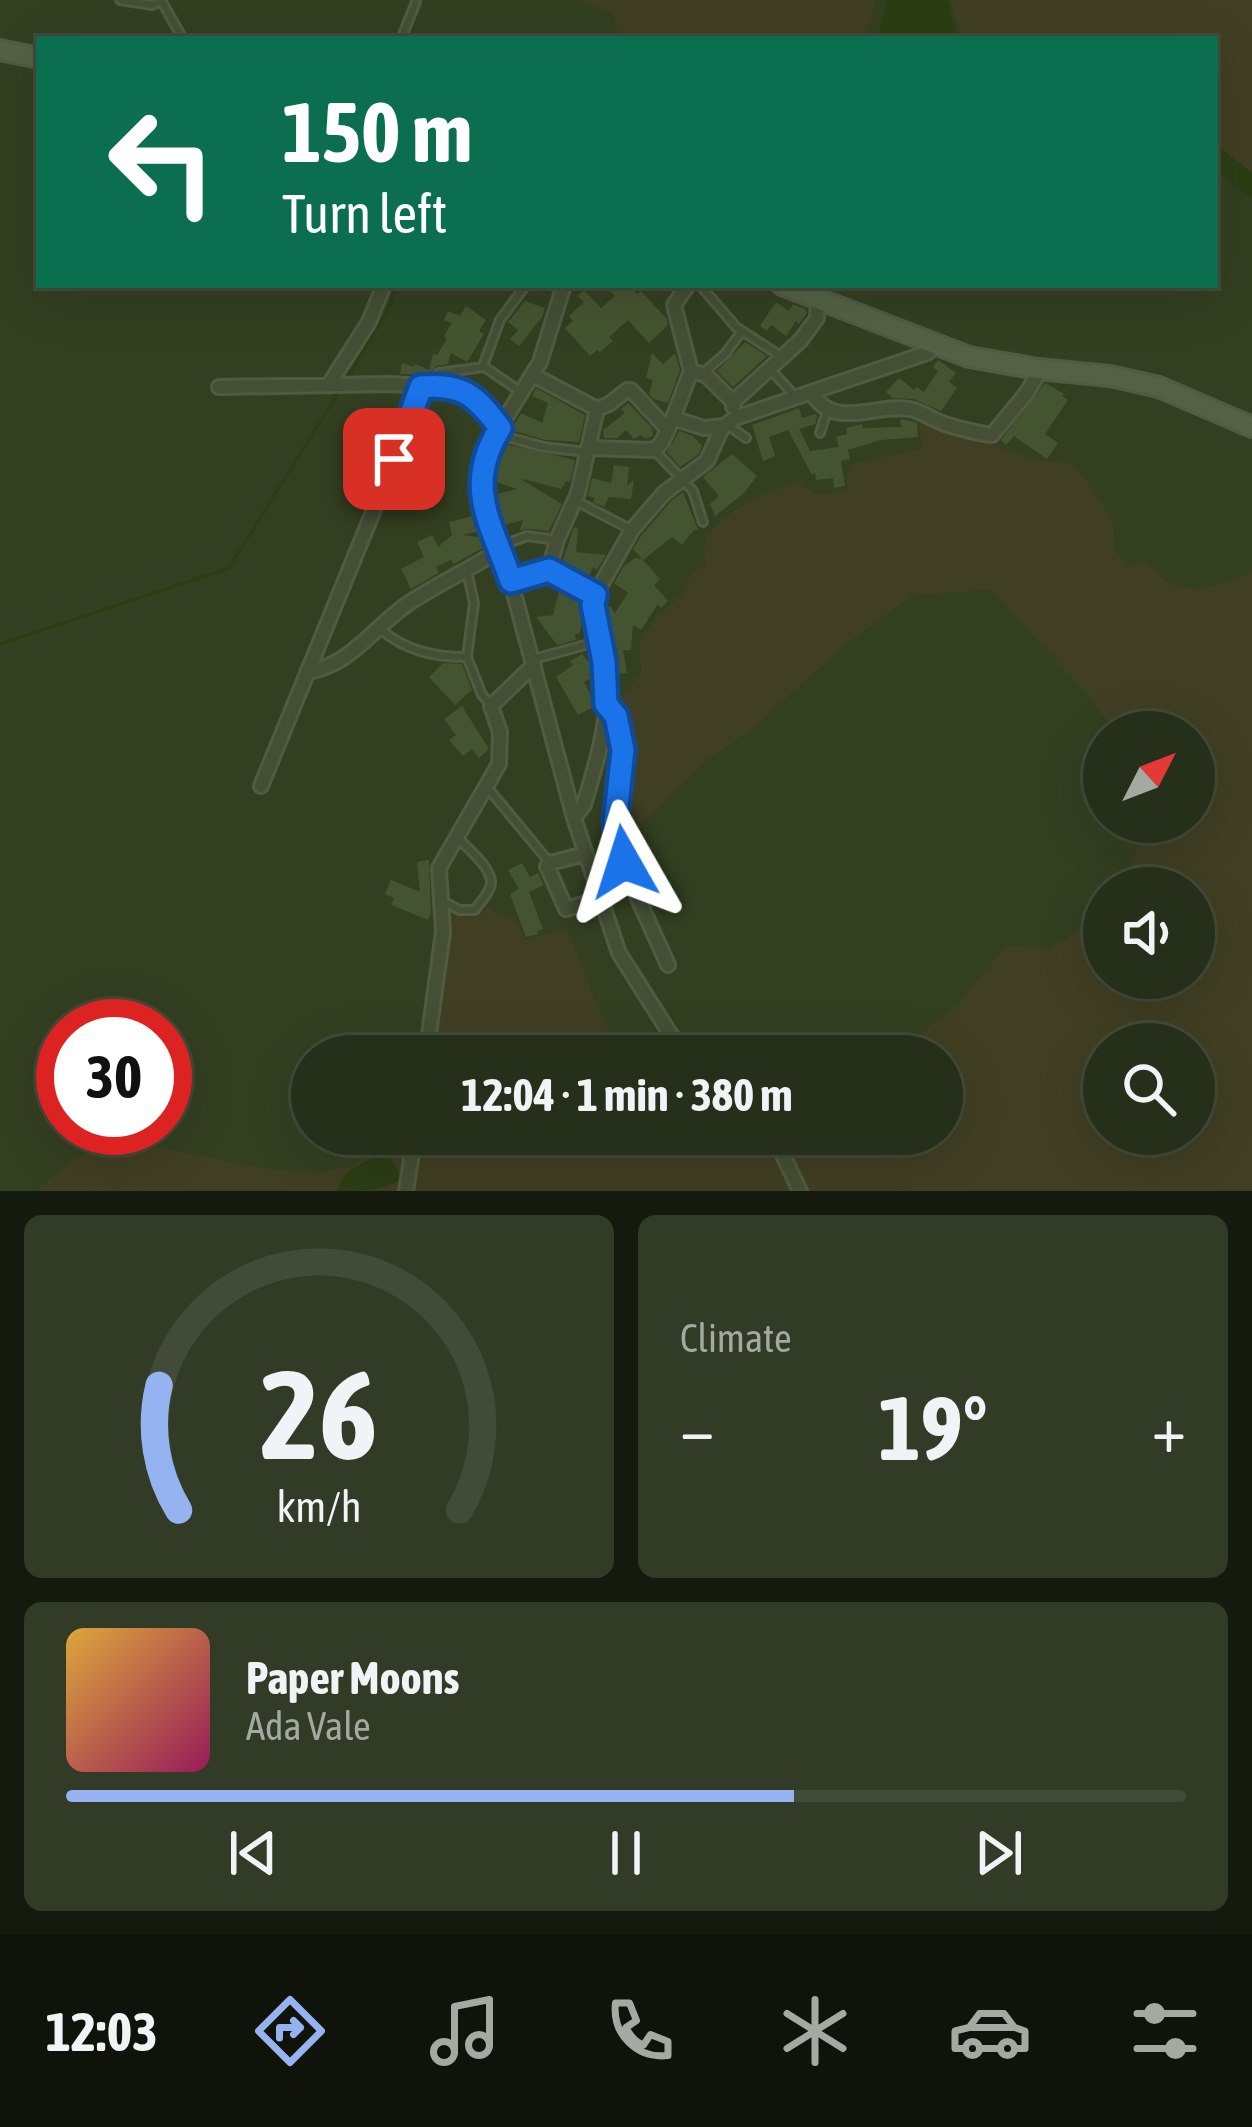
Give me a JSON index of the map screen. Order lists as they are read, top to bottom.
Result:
{
  "north": "top right",
  "page": {
    "turn": ["150 m", "Turn left"],
    "limit": "30",
    "trip": "12:04 · 1 min · 380 m",
    "tile": "Climate",
    "heat": ["−", "19°", "+"],
    "song": ["Paper Moons", "Ada Vale"],
    "tabs": "12:03",
    "gauge": ["26", "km/h"]
  }
}
